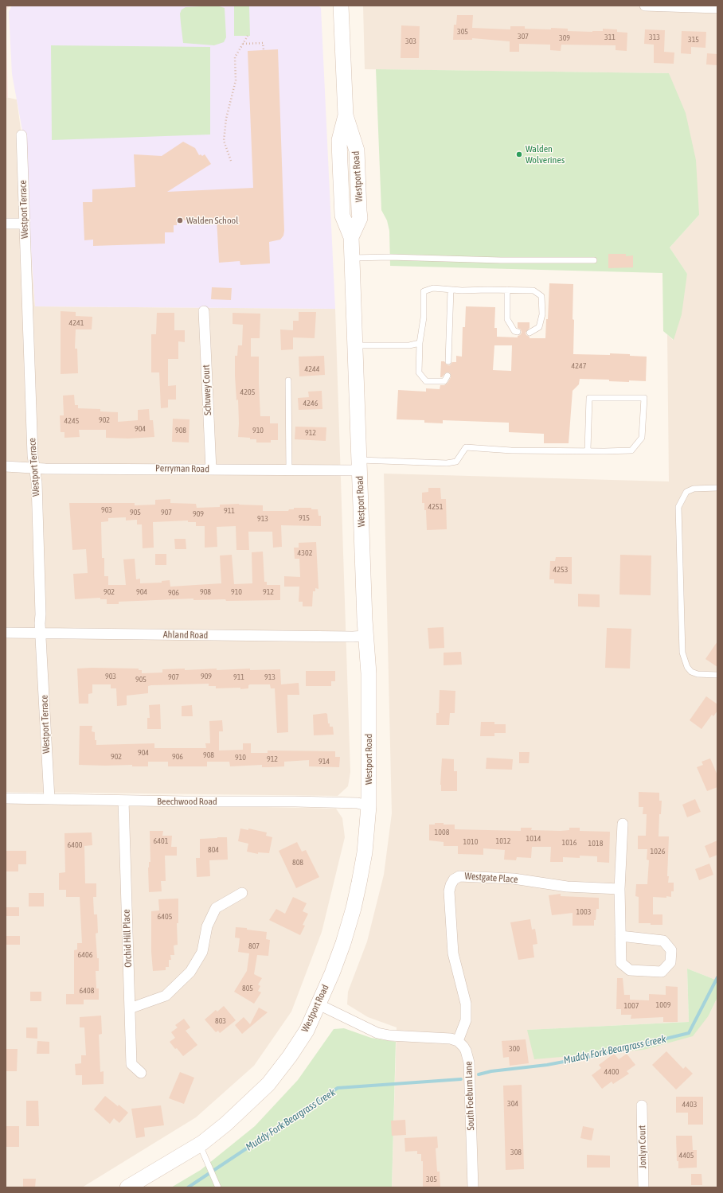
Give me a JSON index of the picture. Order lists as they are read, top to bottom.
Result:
{
  "streets": {
    "main road": ["Westport Road"],
    "street": [
      "Westport Terrace",
      "Schuwey Court",
      "Perryman Road",
      "Ahland Road",
      "Beechwood Road",
      "Westgate Place",
      "Orchid Hill Place",
      "South Foeburn Lane",
      "Jonlyn Court"
    ]
  },
  "crossings": [
    ["Westport Road", "Perryman Road"],
    ["Westport Road", "Ahland Road"],
    ["Westport Road", "Beechwood Road"],
    ["Westport Terrace", "Perryman Road"],
    ["Westport Terrace", "Ahland Road"],
    ["Westport Terrace", "Beechwood Road"],
    ["Schuwey Court", "Perryman Road"],
    ["Beechwood Road", "Orchid Hill Place"],
    ["Westgate Place", "South Foeburn Lane"]
  ],
  "water": ["Muddy Fork Beargrass Creek"],
  "places": ["Walden Wolverines", "Walden School"],
  "house_numbers": [
    "305",
    "307",
    "311",
    "313",
    "309",
    "315",
    "303",
    "4241",
    "4247",
    "4244",
    "4205",
    "4246",
    "902",
    "4245",
    "904",
    "908",
    "910",
    "912",
    "4251",
    "903",
    "911",
    "905",
    "907",
    "909",
    "915",
    "913",
    "4302",
    "4253",
    "902",
    "904",
    "908",
    "910",
    "912",
    "906",
    "903",
    "909",
    "907",
    "911",
    "913",
    "905",
    "904",
    "908",
    "902",
    "906",
    "910",
    "912",
    "914",
    "1008",
    "1014",
    "6401",
    "1012",
    "1010",
    "1016",
    "1018",
    "6400",
    "804",
    "1026",
    "808",
    "1003",
    "6405",
    "807",
    "6406",
    "805",
    "6408",
    "1009",
    "1007",
    "803",
    "300",
    "4400",
    "304",
    "4403",
    "308",
    "4405",
    "305"
  ]
}
